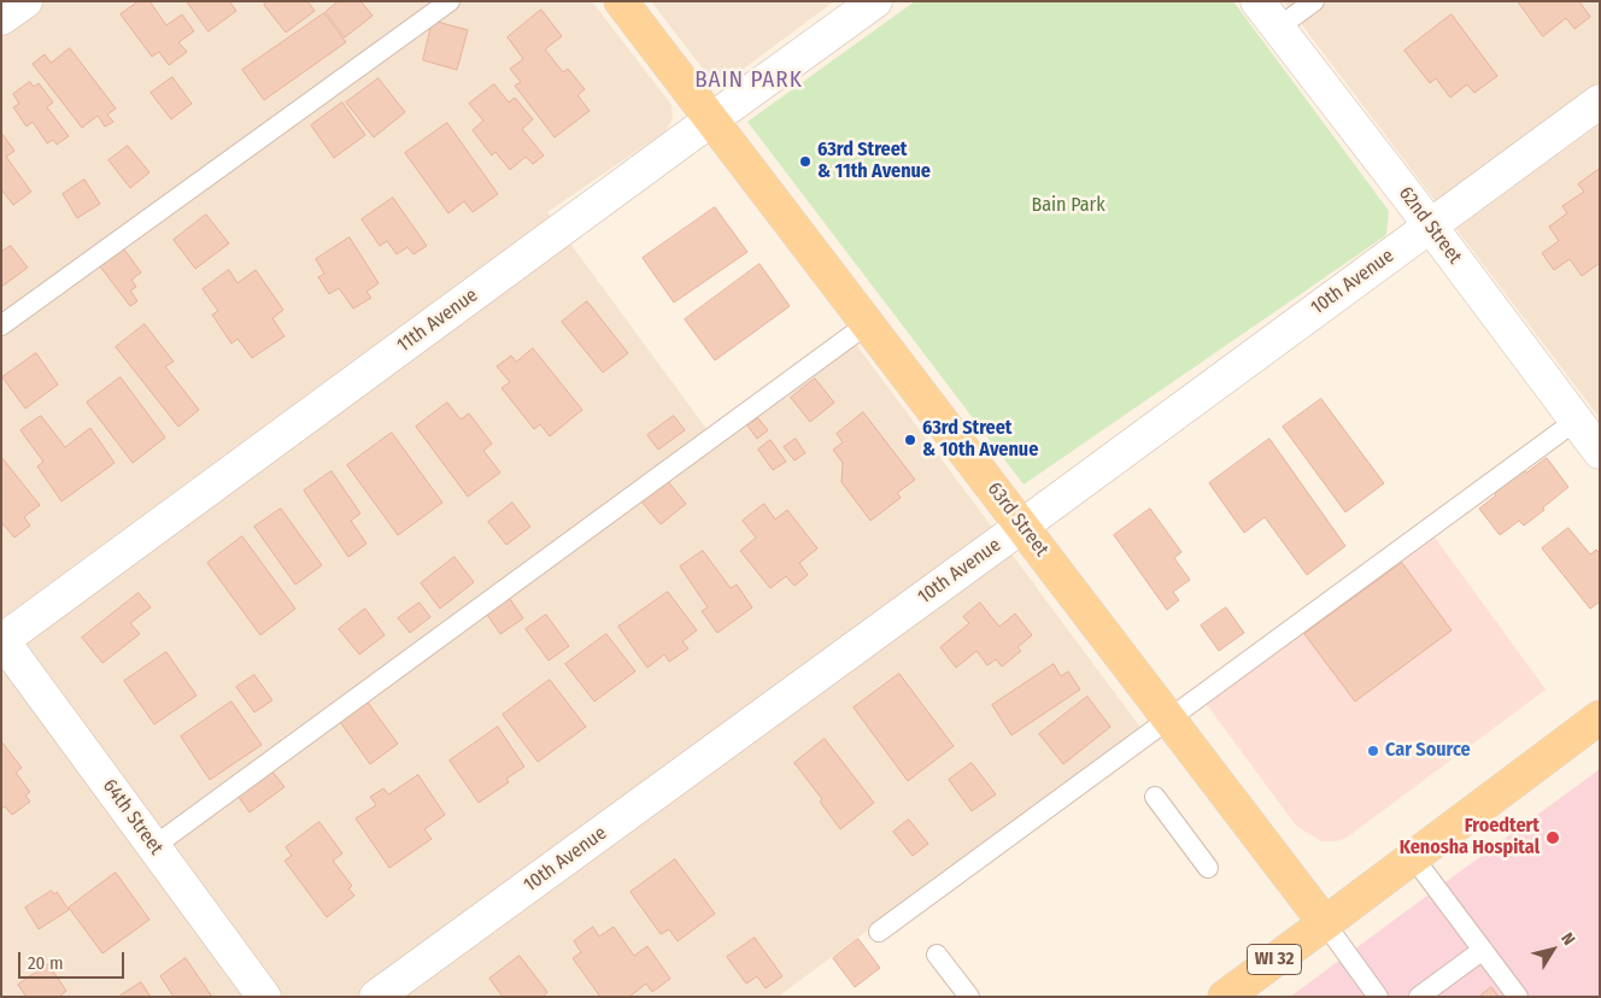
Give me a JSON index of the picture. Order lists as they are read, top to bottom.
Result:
{
  "streets": {
    "main road": ["63rd Street", "WI 32"],
    "street": [
      "62nd Street",
      "10th Avenue",
      "11th Avenue",
      "64th Street"
    ]
  },
  "crossings": [
    ["62nd Street", "10th Avenue"],
    ["10th Avenue", "63rd Street"],
    ["11th Avenue", "63rd Street"],
    ["11th Avenue", "64th Street"],
    ["63rd Street", "WI 32"]
  ],
  "districts": ["BAIN PARK"],
  "parks": ["Bain Park"],
  "places": [
    "63rd Street & 11th Avenue",
    "63rd Street & 10th Avenue",
    "Car Source",
    "Froedtert Kenosha Hospital"
  ],
  "scale_bar": "20 m",
  "north": "top right"
}
